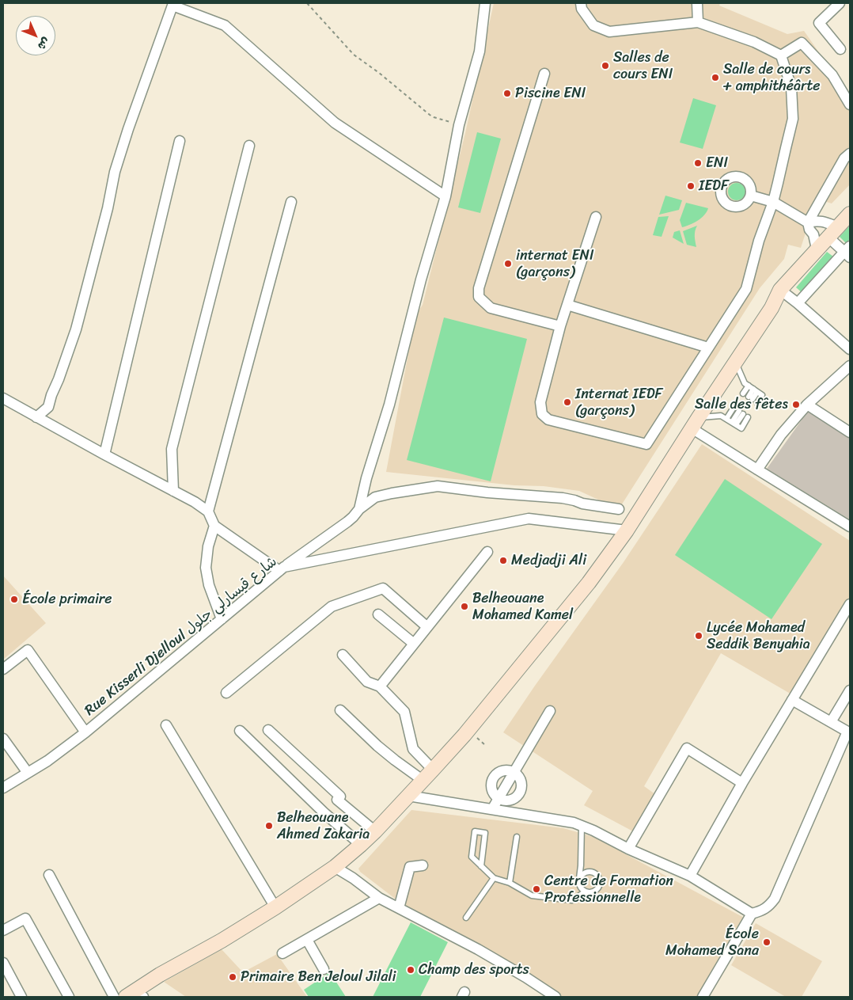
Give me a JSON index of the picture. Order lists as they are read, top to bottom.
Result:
{
  "streets": {
    "street": ["Rue Kisserli Djelloul شارع قيسارلي جلول"]
  },
  "places": [
    "Salles de cours ENI",
    "Salle de cours + amphithéârte",
    "Piscine ENI",
    "ENI",
    "IEDF",
    "internat ENI (garçons)",
    "Internat IEDF (garçons)",
    "Salle des fêtes",
    "Medjadji Ali",
    "École primaire",
    "Belheouane Mohamed Kamel",
    "Lycée Mohamed Seddik Benyahia",
    "Belheouane Ahmed Zakaria",
    "Centre de Formation Professionnelle",
    "École Mohamed Sana",
    "Champ des sports",
    "Primaire Ben Jeloul Jilali"
  ],
  "north": "bottom right"
}
